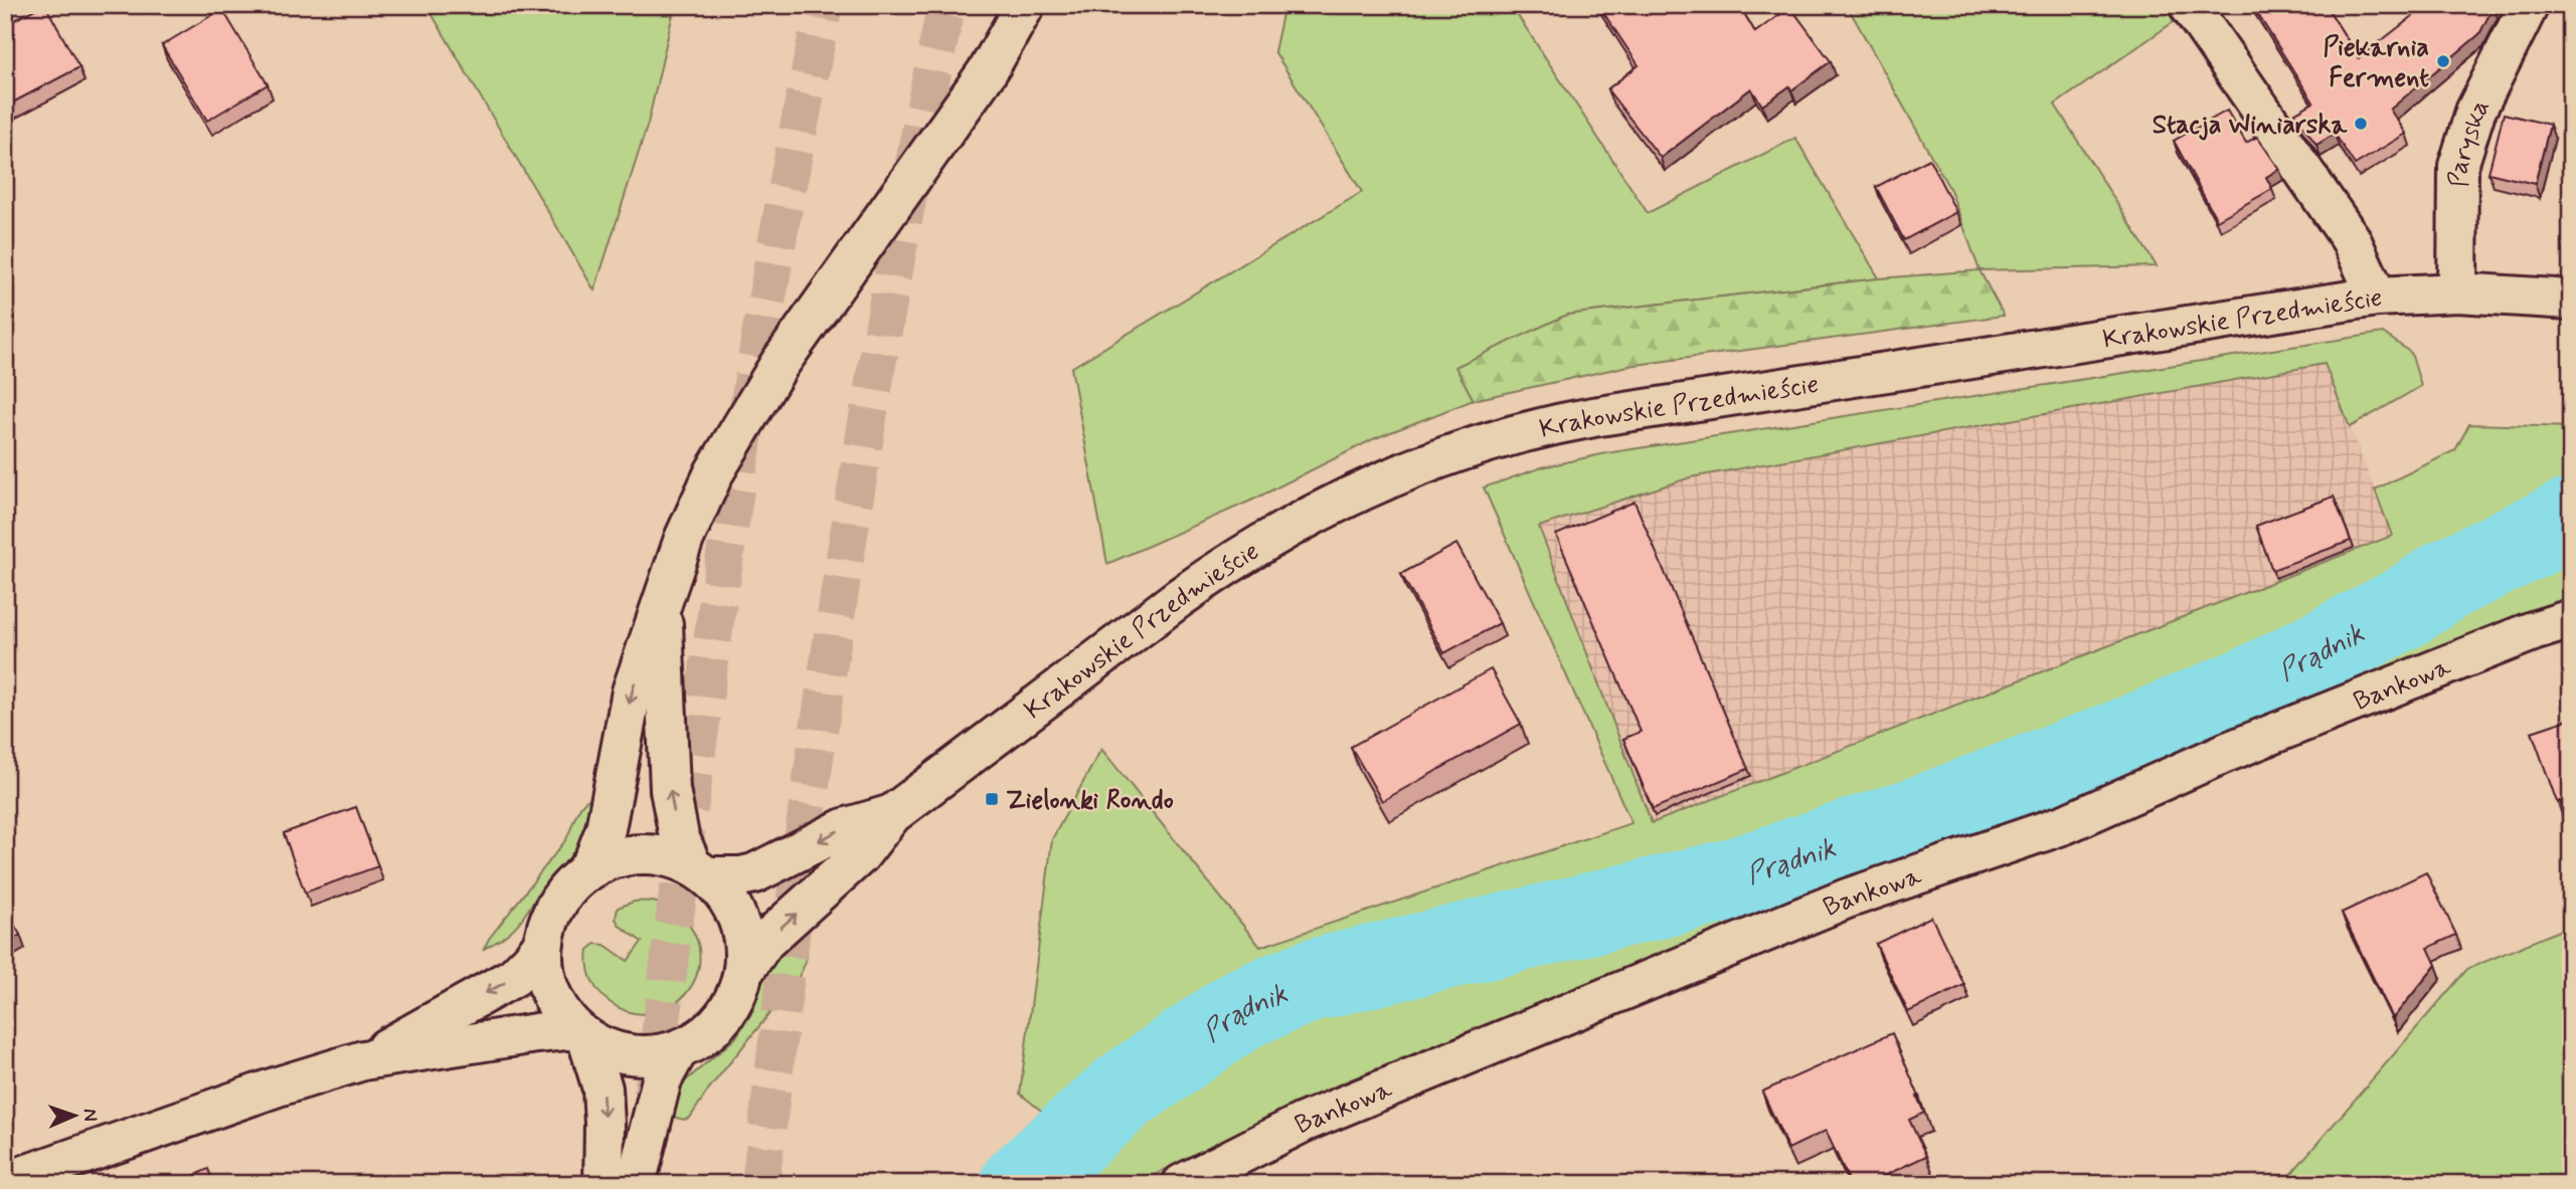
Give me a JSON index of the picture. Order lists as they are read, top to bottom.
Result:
{
  "streets": {
    "street": ["Paryska", "Krakowskie Przedmieście", "Bankowa"]
  },
  "crossings": [
    ["Paryska", "Krakowskie Przedmieście"]
  ],
  "water": ["Prądnik"],
  "places": {
    "other": ["Piekarnia Ferment", "Stacja Winiarska"],
    "transit": ["Zielonki Rondo"]
  },
  "north": "right"
}
